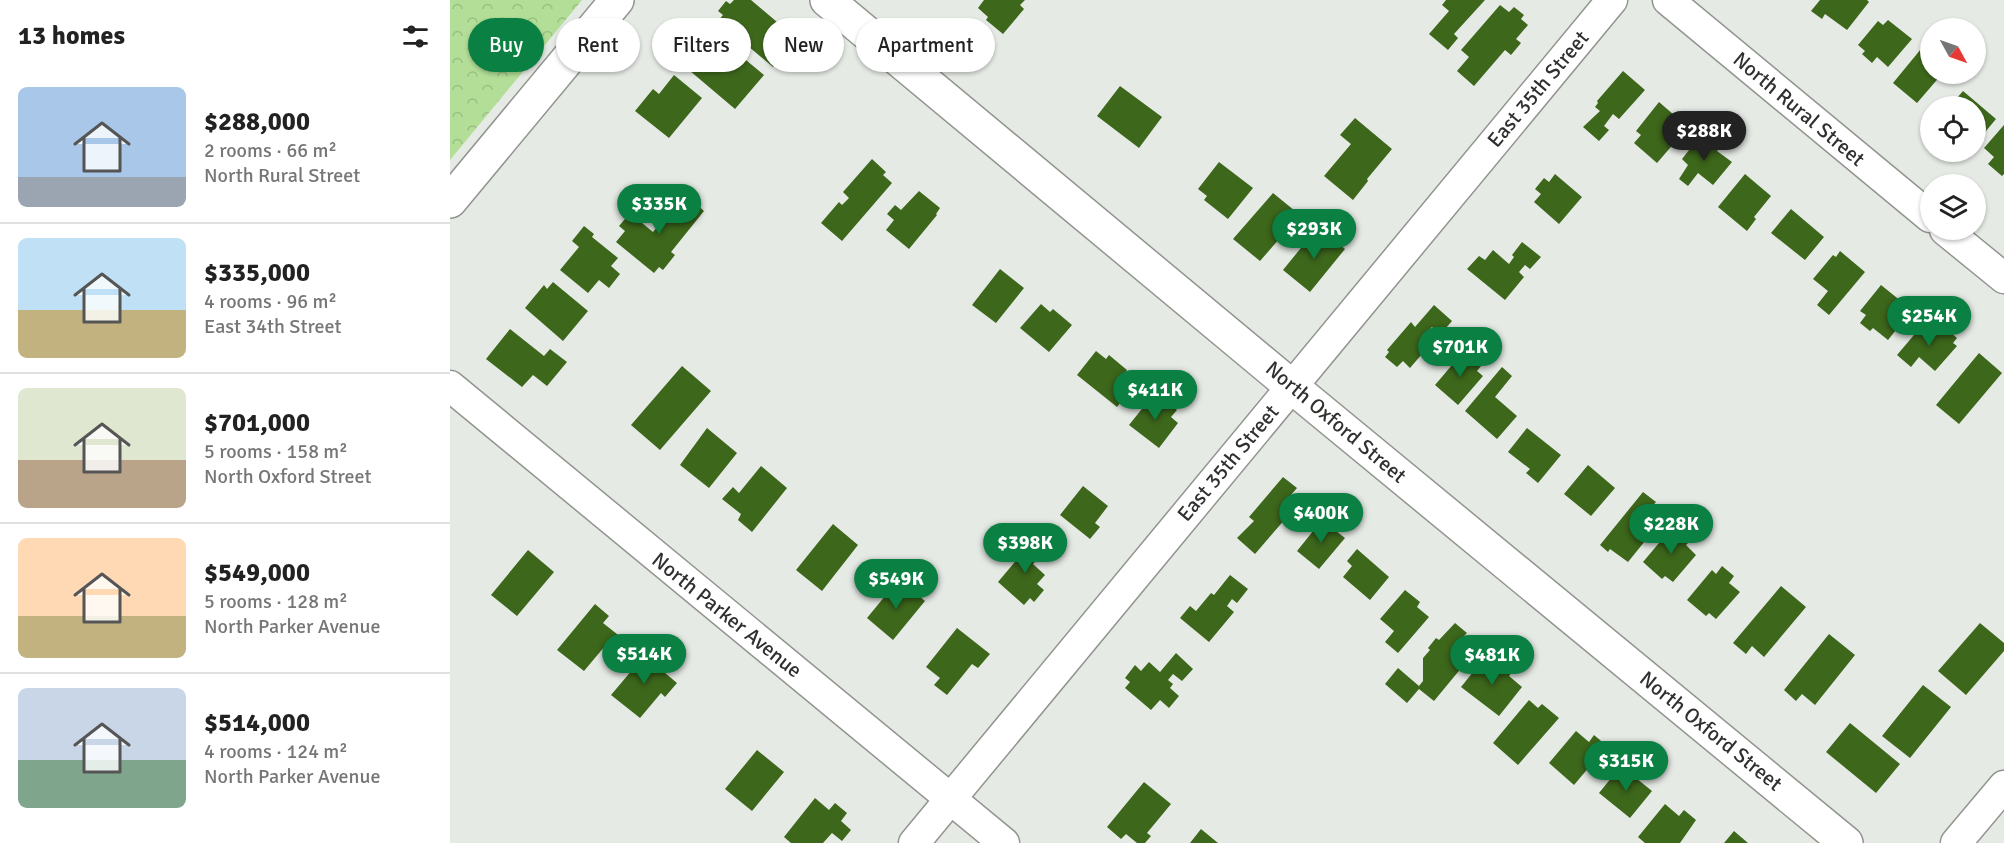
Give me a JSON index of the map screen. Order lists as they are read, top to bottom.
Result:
{
  "streets": {
    "street": [
      "East 35th Street",
      "North Rural Street",
      "North Oxford Street",
      "North Parker Avenue"
    ]
  },
  "crossings": [
    ["East 35th Street", "North Oxford Street"],
    ["East 35th Street", "North Parker Avenue"]
  ],
  "north": "bottom right",
  "page": {
    "heading": "13 homes",
    "chip": [
      "Buy",
      "Rent",
      "Filters",
      "New",
      "Apartment"
    ],
    "list": [
      {
        "name": "$288,000",
        "note": "2 rooms · 66 m² · North Rural Street"
      },
      {
        "name": "$335,000",
        "note": "4 rooms · 96 m² · East 34th Street"
      },
      {
        "name": "$701,000",
        "note": "5 rooms · 158 m² · North Oxford Street"
      },
      {
        "name": "$549,000",
        "note": "5 rooms · 128 m² · North Parker Avenue"
      },
      {
        "name": "$514,000",
        "note": "4 rooms · 124 m² · North Parker Avenue"
      }
    ],
    "price": [
      "$288K",
      "$335K",
      "$293K",
      "$254K",
      "$701K",
      "$411K",
      "$400K",
      "$228K",
      "$398K",
      "$549K",
      "$514K",
      "$481K",
      "$315K"
    ]
  }
}
